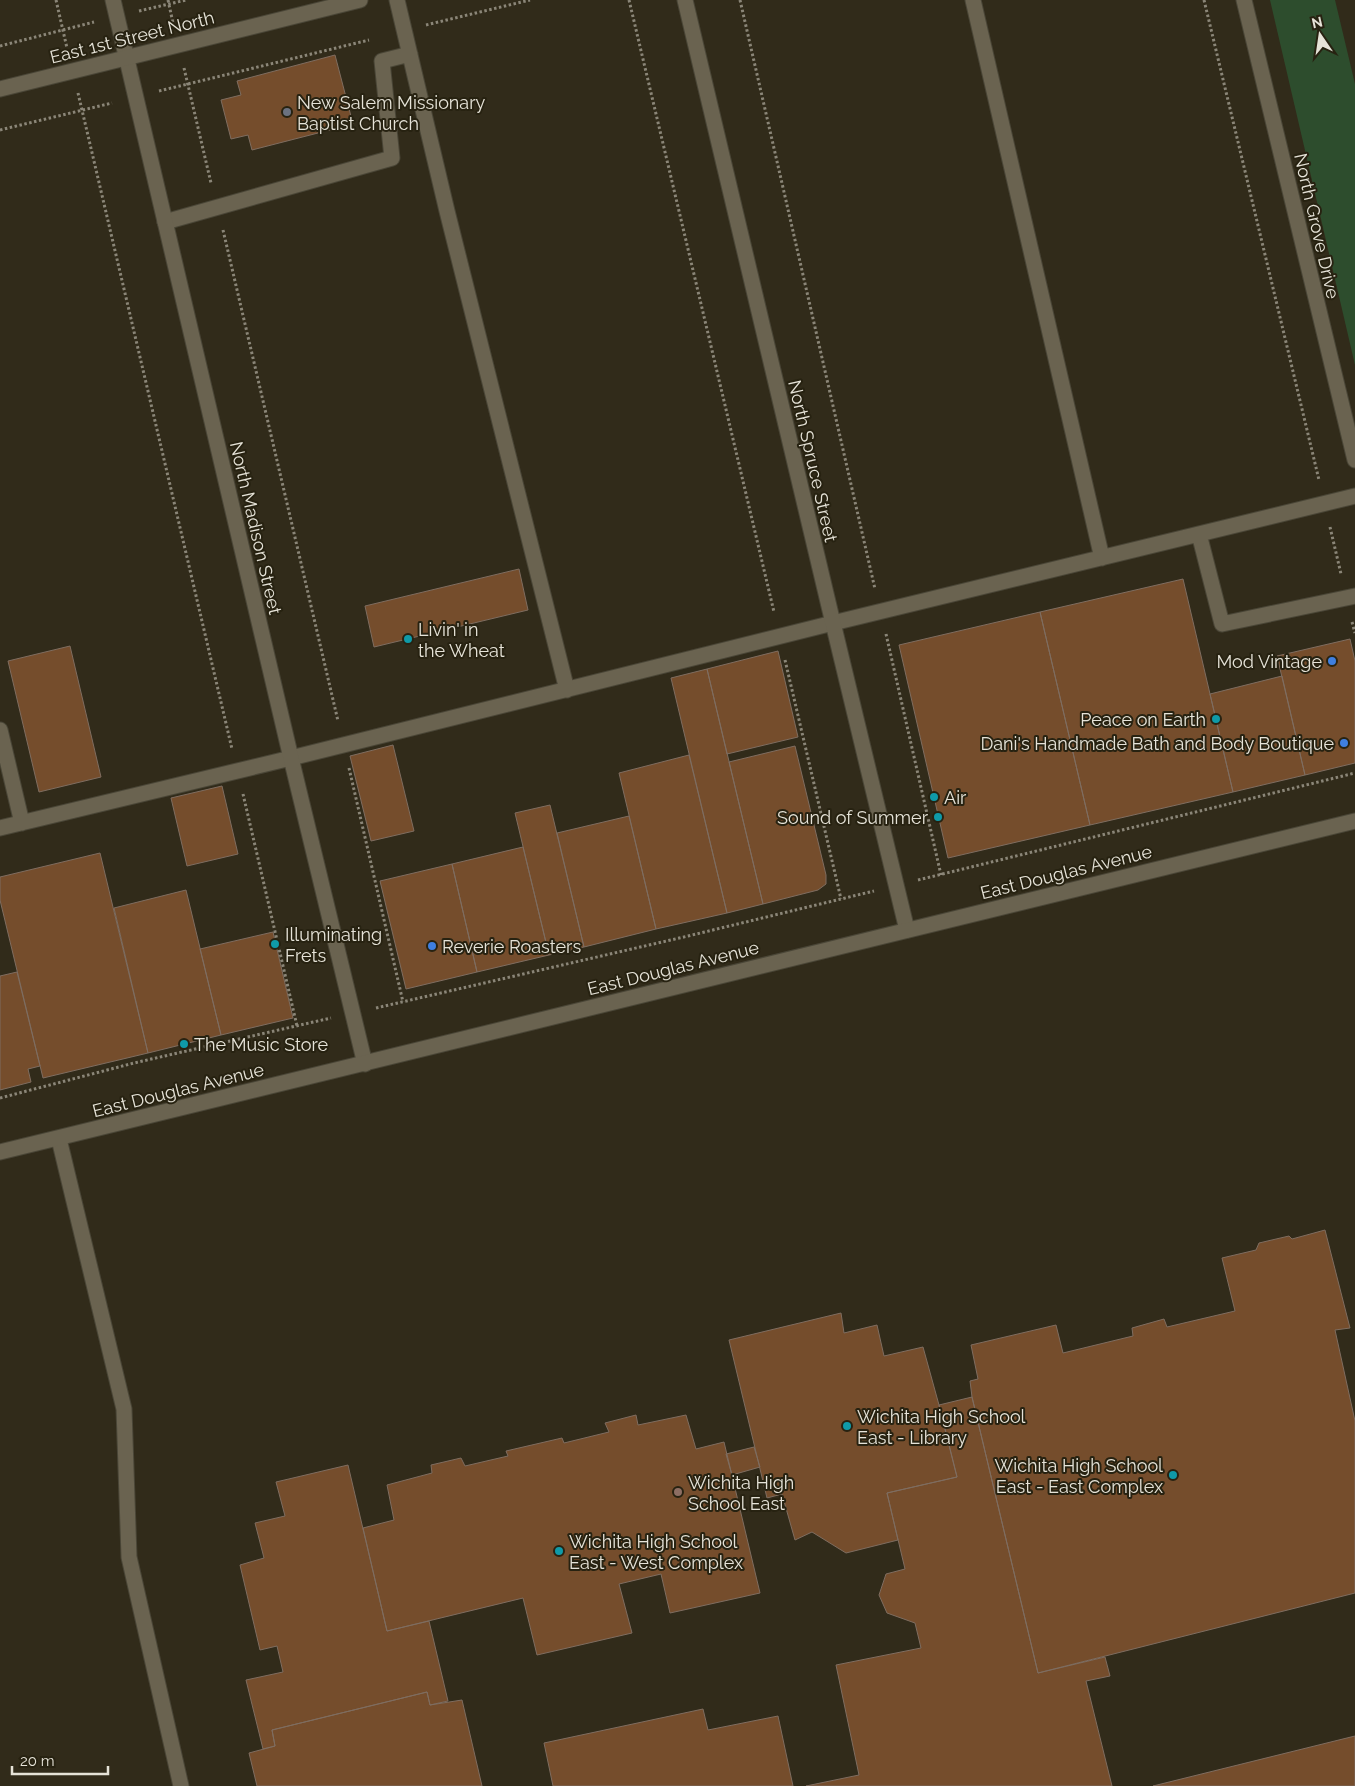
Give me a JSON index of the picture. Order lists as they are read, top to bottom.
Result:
{
  "streets": {
    "street": [
      "East 1st Street North",
      "North Grove Drive",
      "North Spruce Street",
      "North Madison Street",
      "East Douglas Avenue"
    ]
  },
  "crossings": [
    ["East 1st Street North", "North Madison Street"],
    ["North Spruce Street", "East Douglas Avenue"],
    ["North Madison Street", "East Douglas Avenue"]
  ],
  "places": [
    "New Salem Missionary Baptist Church",
    "Livin' in the Wheat",
    "Mod Vintage",
    "Peace on Earth",
    "Dani's Handmade Bath and Body Boutique",
    "Air",
    "Sound of Summer",
    "Illuminating Frets",
    "Reverie Roasters",
    "The Music Store",
    "Wichita High School East - Library",
    "Wichita High School East - East Complex",
    "Wichita High School East",
    "Wichita High School East - West Complex"
  ],
  "scale_bar": "20 m",
  "north": "top"
}
